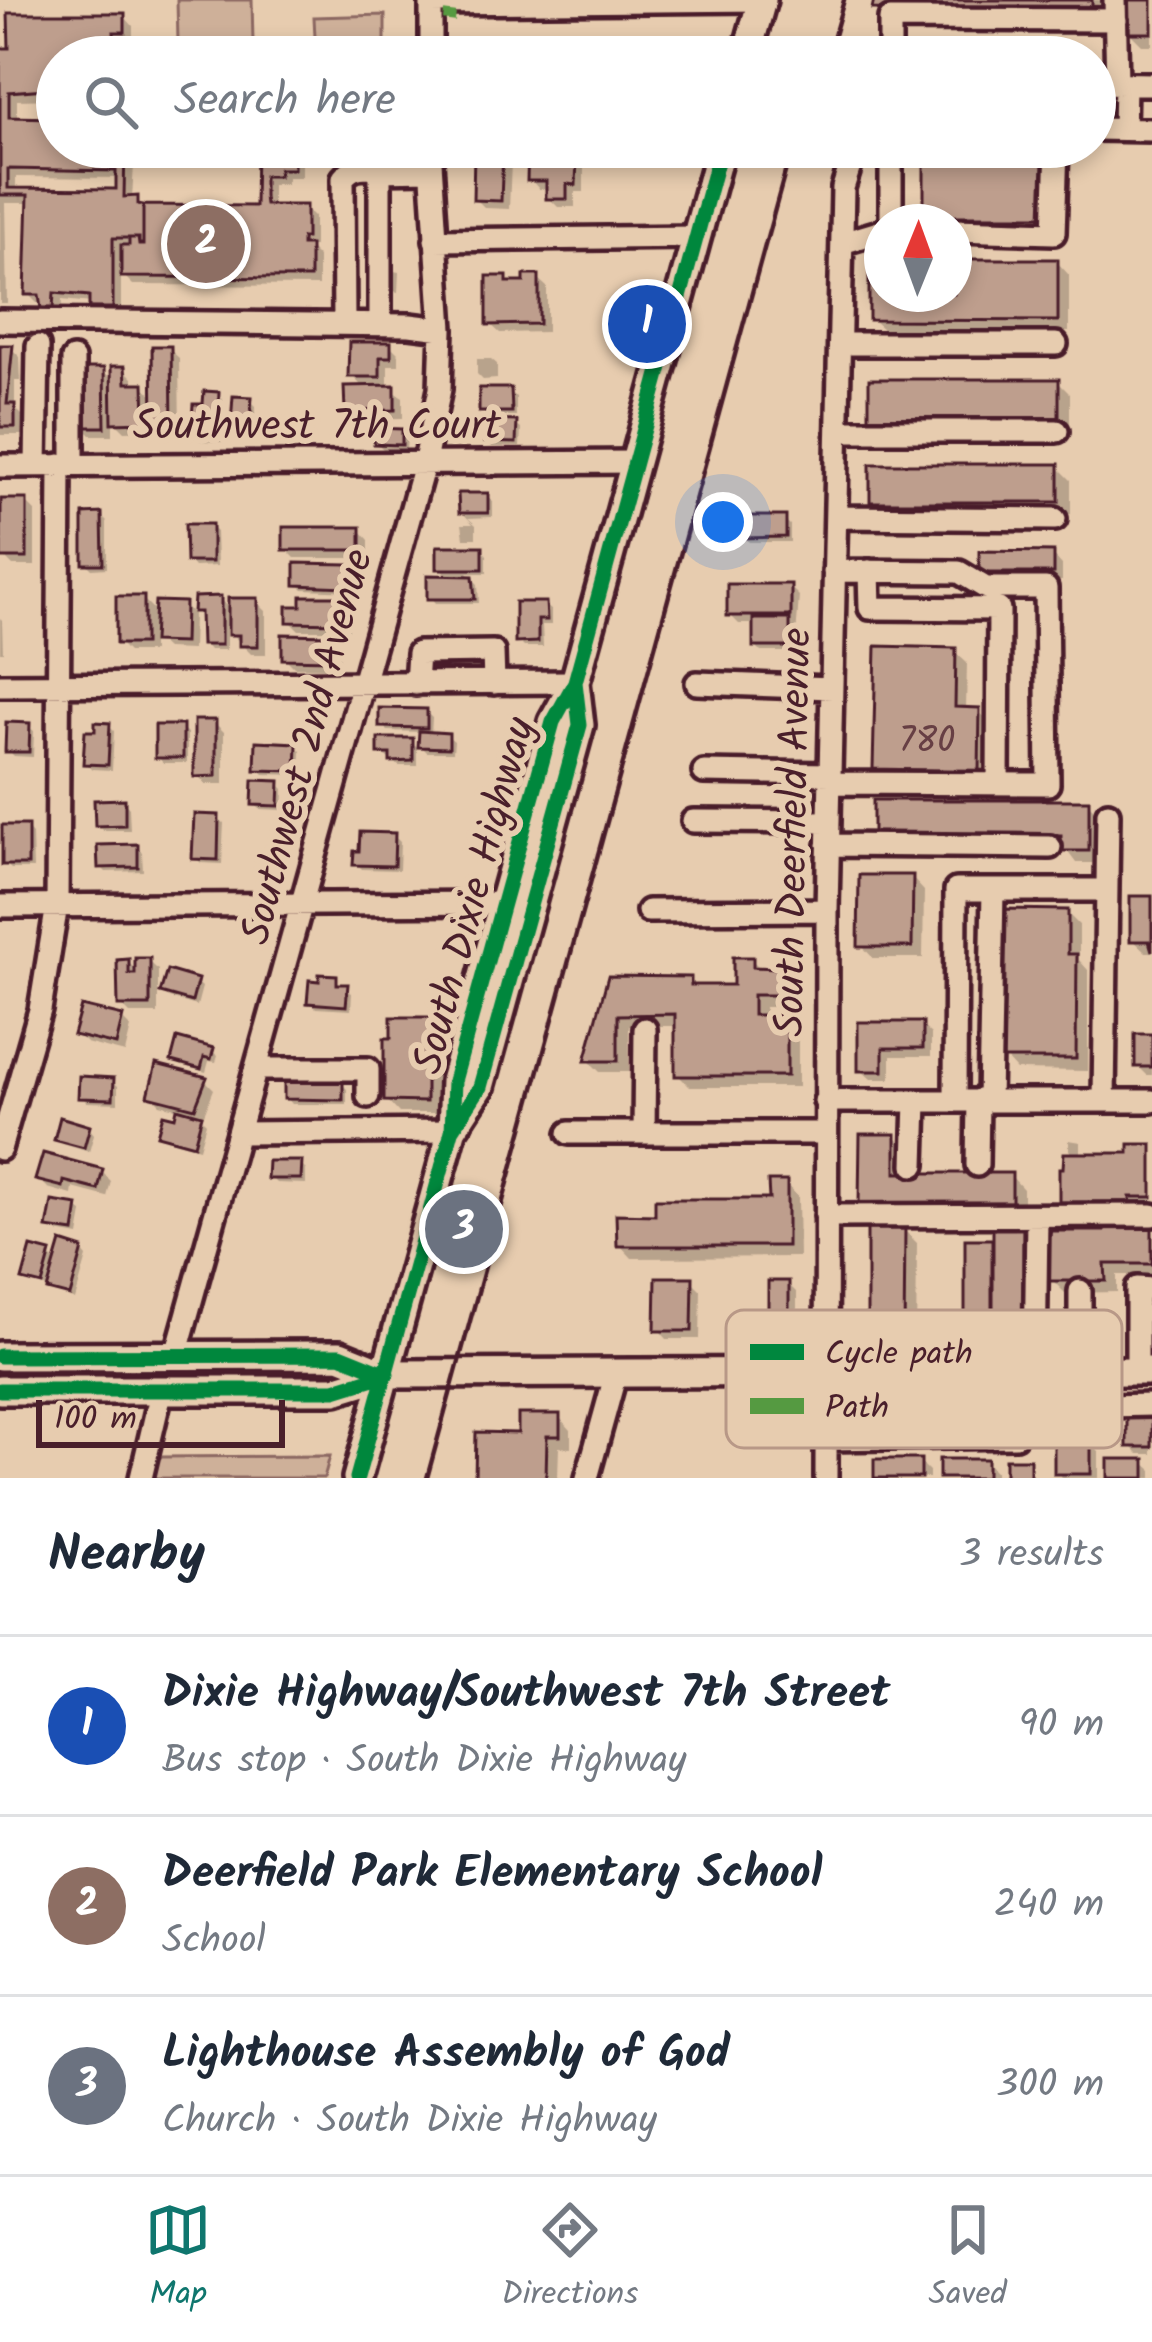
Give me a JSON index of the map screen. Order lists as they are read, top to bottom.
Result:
{
  "streets": {
    "main road": ["South Dixie Highway"],
    "street": ["Southwest 7th Court", "Southwest 2nd Avenue", "South Deerfield Avenue"]
  },
  "crossings": [
    ["Southwest 7th Court", "Southwest 2nd Avenue"],
    ["Southwest 7th Court", "South Dixie Highway"]
  ],
  "house_numbers": ["780"],
  "legend": ["Cycle path", "Path"],
  "scale_bar": "100 m",
  "north": "top",
  "page": {
    "search": "Search here",
    "pins": ["2", "1", "3"],
    "scale": "100 m",
    "heading": ["Nearby", "3 results"],
    "list": [
      {
        "mark": "1",
        "name": "Dixie Highway/Southwest 7th Street",
        "note": "Bus stop · South Dixie Highway",
        "value": "90 m"
      },
      {
        "mark": "2",
        "name": "Deerfield Park Elementary School",
        "note": "School",
        "value": "240 m"
      },
      {
        "mark": "3",
        "name": "Lighthouse Assembly of God",
        "note": "Church · South Dixie Highway",
        "value": "300 m"
      }
    ],
    "nav": ["Map", "Directions", "Saved"]
  }
}
